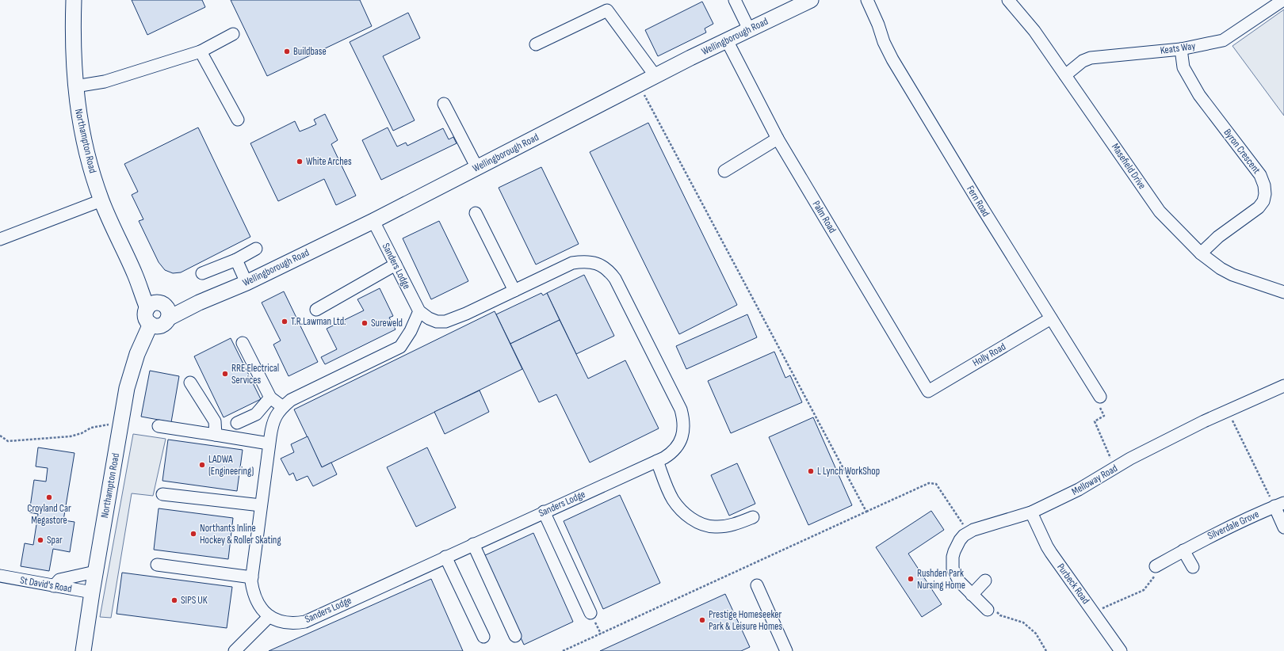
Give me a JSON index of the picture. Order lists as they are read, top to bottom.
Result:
{
  "streets": {
    "main road": ["Wellingborough Road", "Northampton Road"],
    "street": [
      "Keats Way",
      "Byron Crescent",
      "Masefield Drive",
      "Fern Road",
      "Palm Road",
      "Sanders Lodge",
      "Holly Road",
      "Melloway Road",
      "Silverdale Grove",
      "Purbeck Road",
      "St David's Road"
    ]
  },
  "crossings": [
    ["Wellingborough Road", "Northampton Road"],
    ["Wellingborough Road", "Palm Road"],
    ["Wellingborough Road", "Sanders Lodge"],
    ["Keats Way", "Byron Crescent"],
    ["Keats Way", "Masefield Drive"],
    ["Northampton Road", "St David's Road"],
    ["Byron Crescent", "Masefield Drive"],
    ["Fern Road", "Holly Road"],
    ["Palm Road", "Holly Road"],
    ["Melloway Road", "Purbeck Road"]
  ],
  "places": [
    "Buildbase",
    "White Arches",
    "T.R.Lawman Ltd.",
    "Sureweld",
    "RRE Electrical Services",
    "LADWA (Engineering)",
    "L Lynch WorkShop",
    "Croyland Car Megastore",
    "Northants Inline Hockey & Roller Skating",
    "Spar",
    "Rushden Park Nursing Home",
    "SIPS UK",
    "Prestige Homeseeker Park & Leisure Homes"
  ]
}
